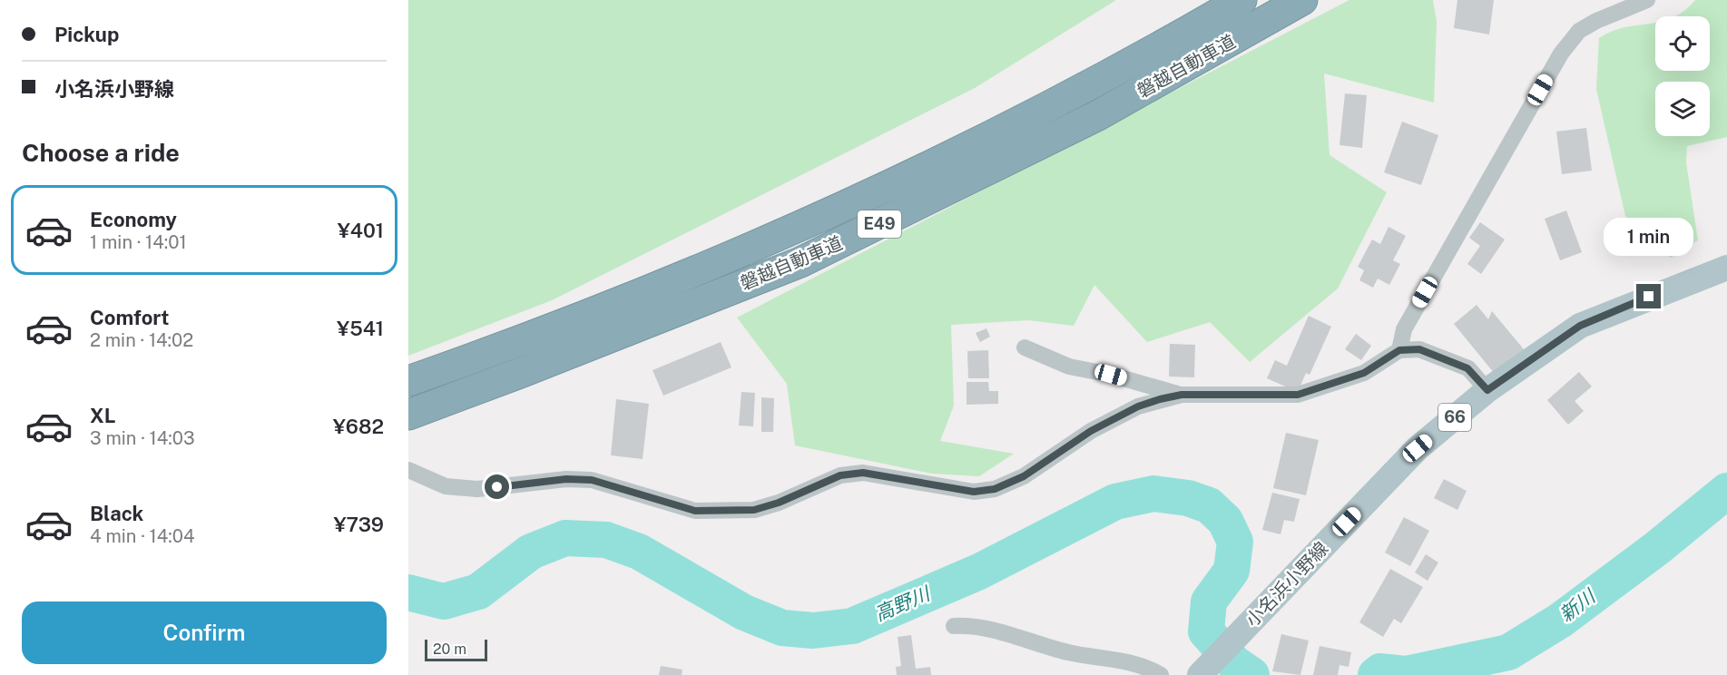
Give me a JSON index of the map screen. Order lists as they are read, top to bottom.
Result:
{
  "streets": {
    "highway": ["磐越自動車道", "E49"],
    "main road": ["66", "小名浜小野線"]
  },
  "water": ["高野川", "新川"],
  "scale_bar": "20 m",
  "page": {
    "banner": ["Pickup", "小名浜小野線"],
    "heading": "Choose a ride",
    "list": [
      {
        "name": "Economy",
        "note": "1 min · 14:01",
        "value": "¥401"
      },
      {
        "name": "Comfort",
        "note": "2 min · 14:02",
        "value": "¥541"
      },
      {
        "name": "XL",
        "note": "3 min · 14:03",
        "value": "¥682"
      },
      {
        "name": "Black",
        "note": "4 min · 14:04",
        "value": "¥739"
      }
    ],
    "bubble": "1 min",
    "buttons": "Confirm",
    "scale": "20 m"
  }
}
